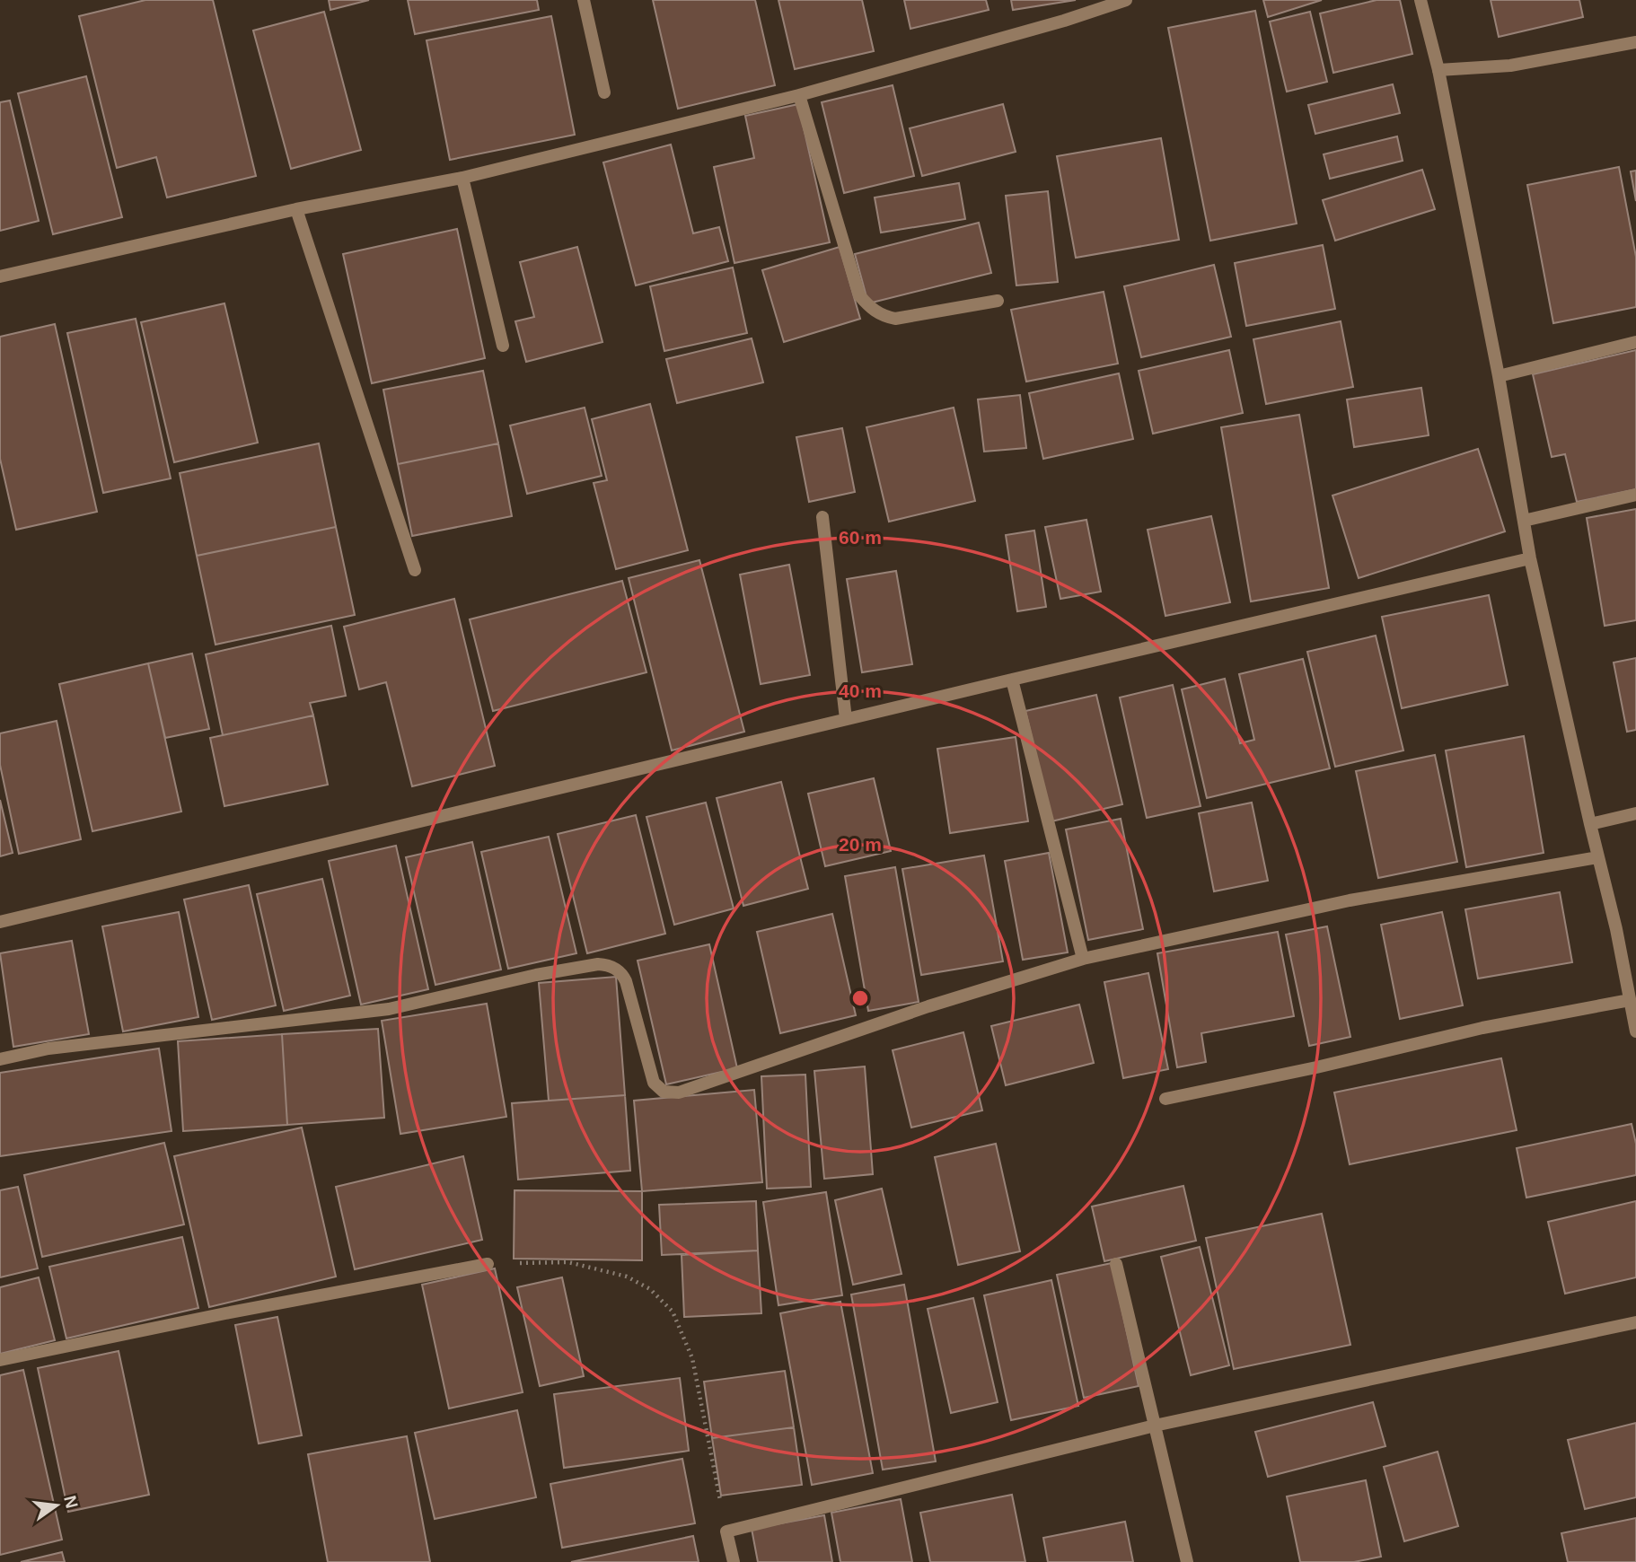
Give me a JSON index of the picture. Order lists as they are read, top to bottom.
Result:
{
  "north": "right",
  "rings": ["60 m", "40 m", "20 m"]
}
